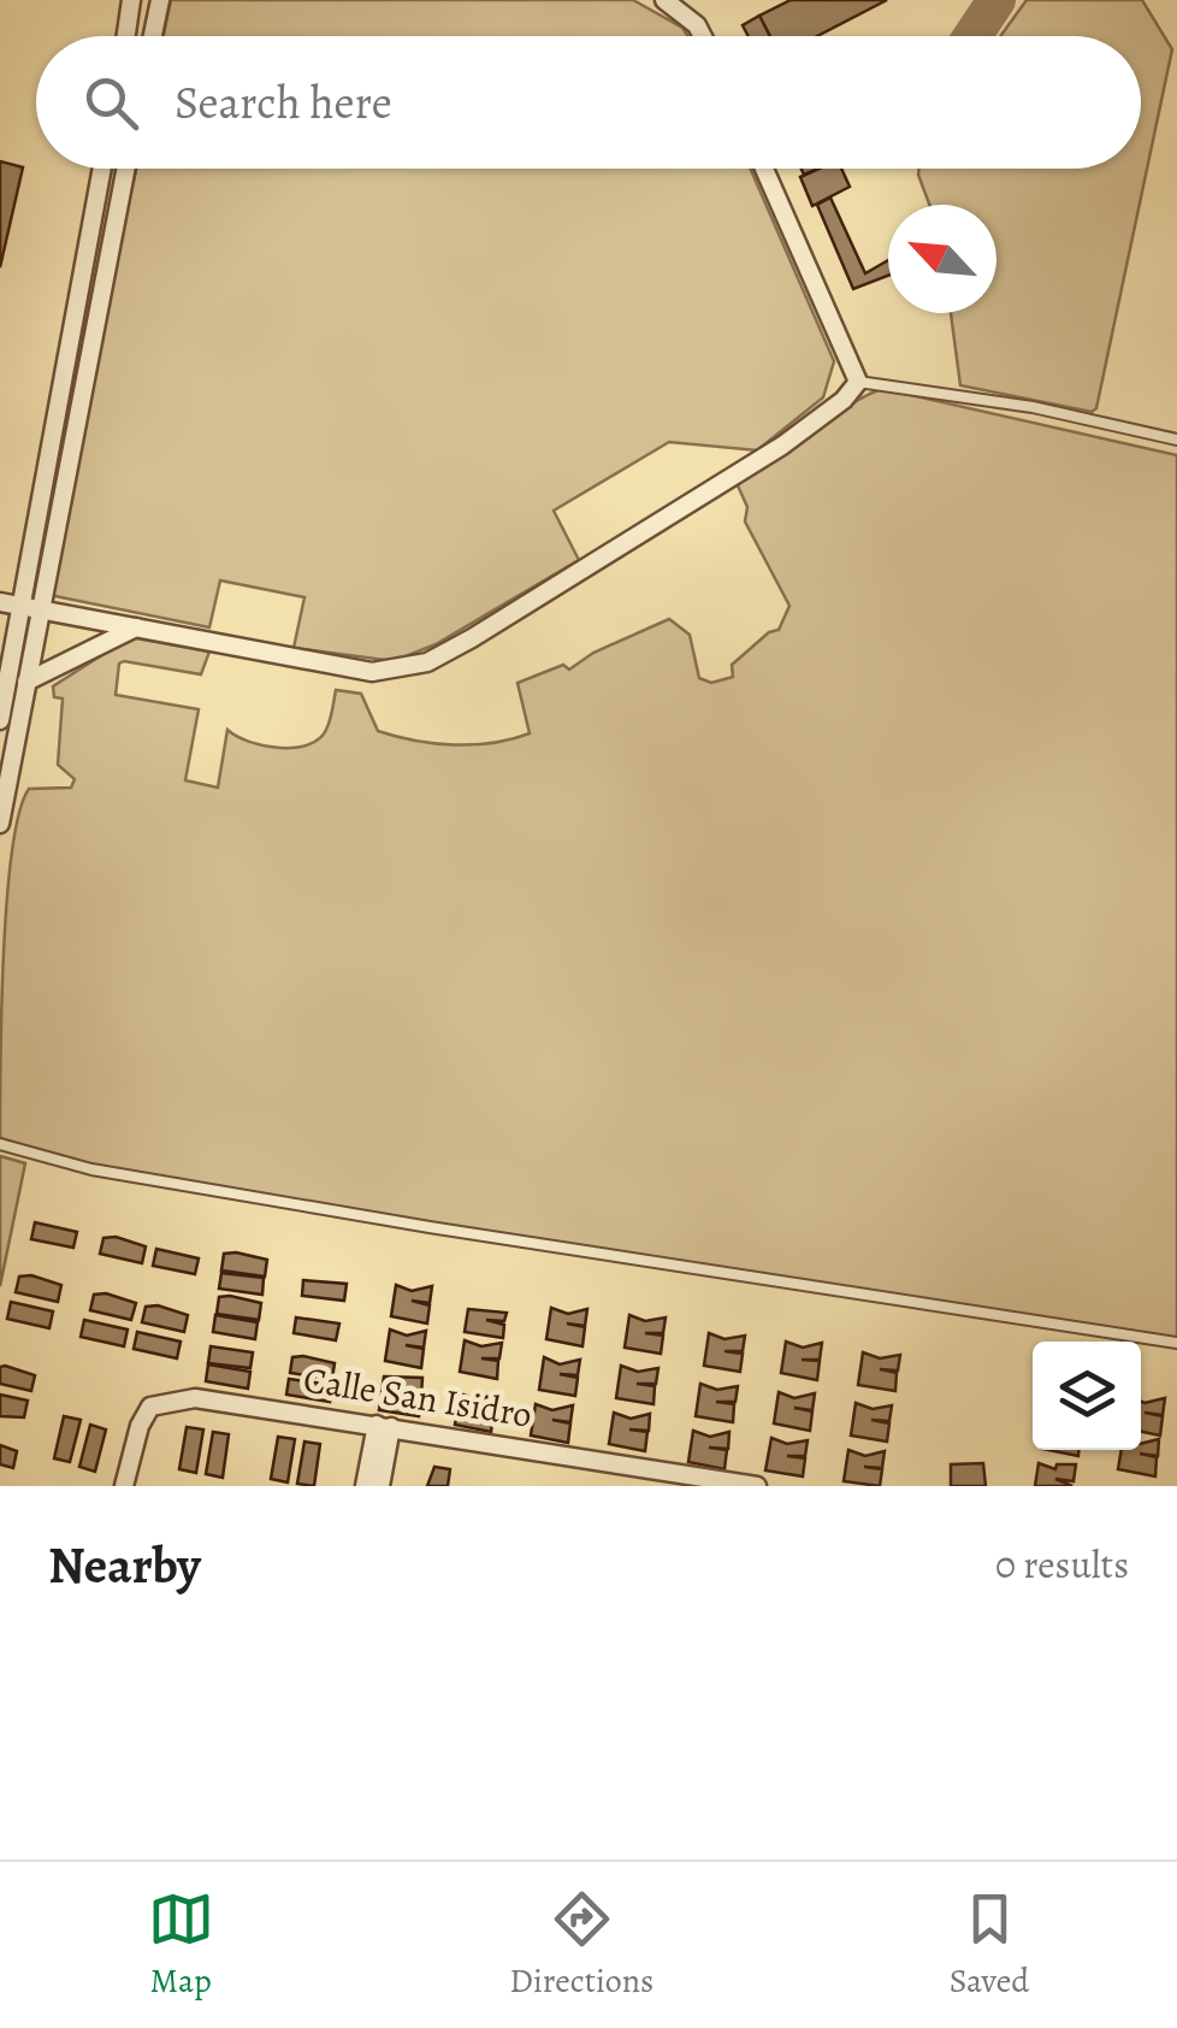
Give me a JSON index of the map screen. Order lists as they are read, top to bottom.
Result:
{
  "streets": {
    "street": ["Calle San Isidro"]
  },
  "north": "top left",
  "page": {
    "search": "Search here",
    "heading": ["Nearby", "0 results"],
    "nav": ["Map", "Directions", "Saved"]
  }
}
